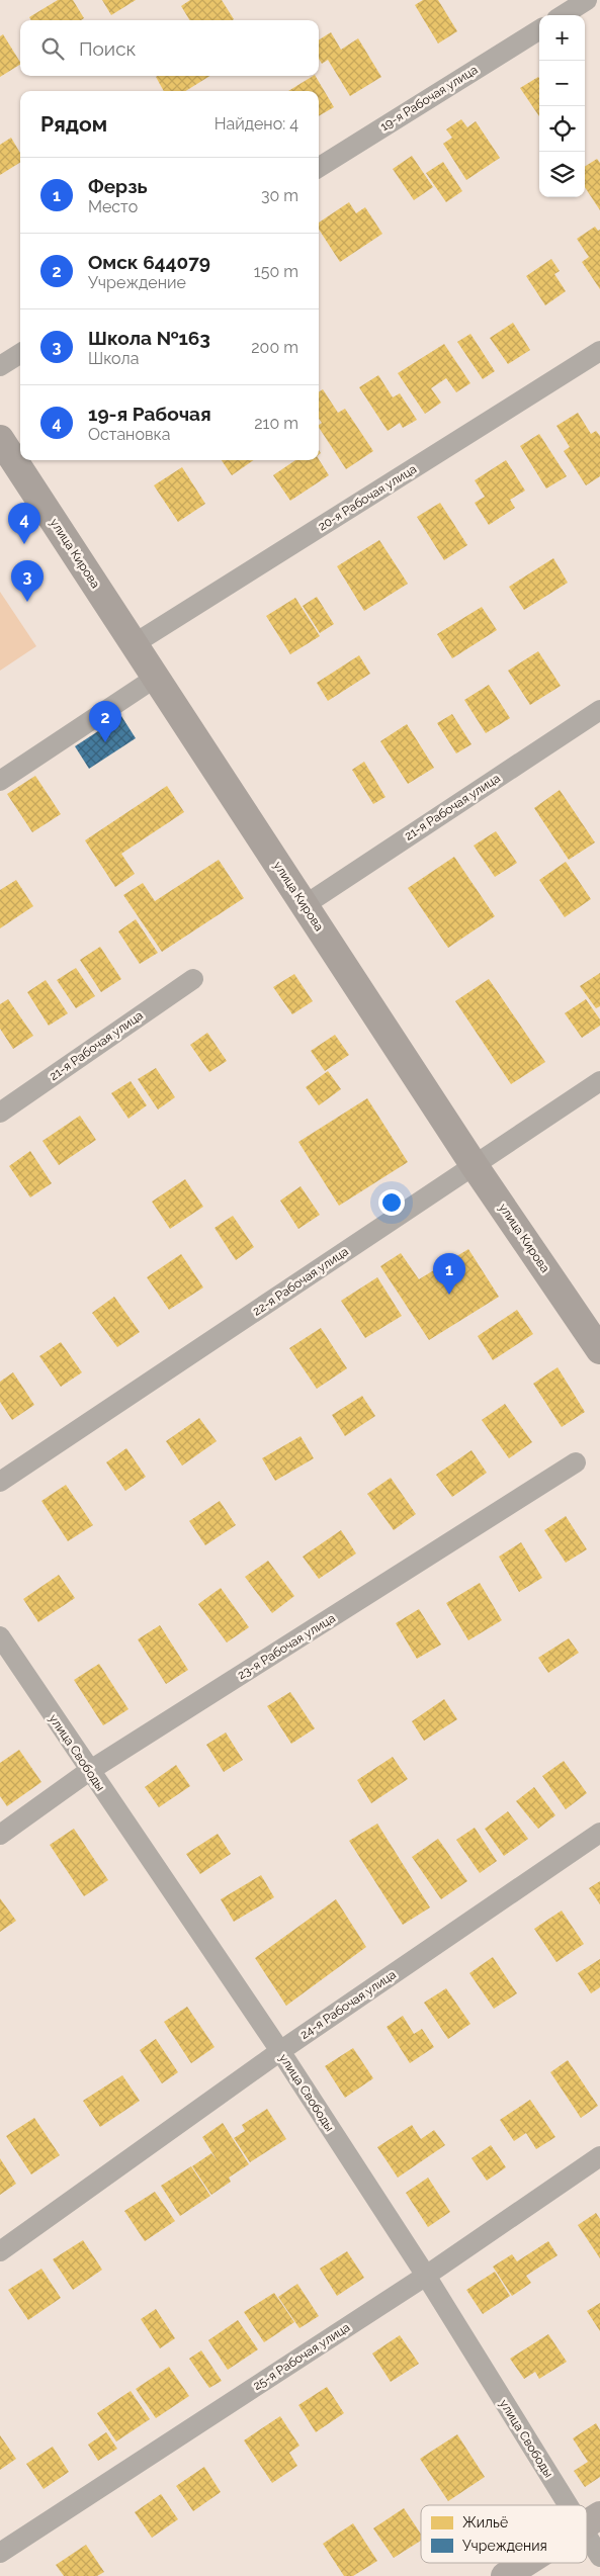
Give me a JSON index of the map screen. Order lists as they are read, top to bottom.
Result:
{
  "streets": {
    "main road": ["улица Кирова"],
    "street": [
      "19-я Рабочая улица",
      "20-я Рабочая улица",
      "21-я Рабочая улица",
      "22-я Рабочая улица",
      "23-я Рабочая улица",
      "улица Свободы",
      "24-я Рабочая улица",
      "25-я Рабочая улица"
    ]
  },
  "crossings": [
    ["20-я Рабочая улица", "улица Кирова"],
    ["улица Кирова", "21-я Рабочая улица"],
    ["улица Кирова", "22-я Рабочая улица"],
    ["23-я Рабочая улица", "улица Свободы"],
    ["улица Свободы", "24-я Рабочая улица"],
    ["улица Свободы", "25-я Рабочая улица"]
  ],
  "legend": ["Жильё", "Учреждения"],
  "page": {
    "map_buttons": ["+", "−"],
    "search": "Поиск",
    "heading": ["Рядом", "Найдено: 4"],
    "list": [
      {
        "mark": "1",
        "name": "Ферзь",
        "note": "Место",
        "value": "30 m"
      },
      {
        "mark": "2",
        "name": "Омск 644079",
        "note": "Учреждение",
        "value": "150 m"
      },
      {
        "mark": "3",
        "name": "Школа №163",
        "note": "Школа",
        "value": "200 m"
      },
      {
        "mark": "4",
        "name": "19-я Рабочая",
        "note": "Остановка",
        "value": "210 m"
      }
    ],
    "pins": [
      "4",
      "3",
      "2",
      "1"
    ]
  }
}
